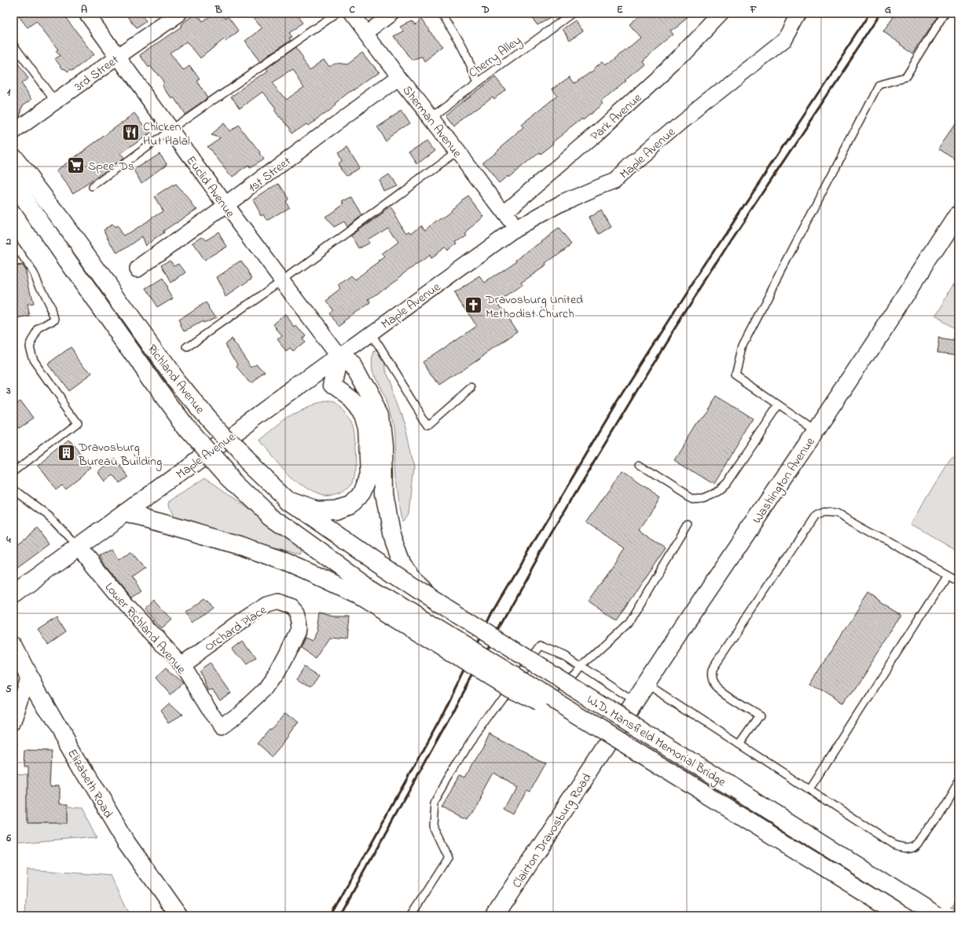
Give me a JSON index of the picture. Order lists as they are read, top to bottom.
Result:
{
  "streets": {
    "main road": [
      "Maple Avenue",
      "Richland Avenue",
      "Washington Avenue",
      "W.D. Mansfield Memorial Bridge",
      "Elizabeth Road",
      "Clairton Dravosburg Road"
    ],
    "street": [
      "3rd Street",
      "Park Avenue",
      "Sherman Avenue",
      "1st Street",
      "Euclid Avenue",
      "Lower Richland Avenue",
      "Orchard Place"
    ],
    "lane": ["Cherry Alley"]
  },
  "crossings": [
    ["Cherry Alley", "Sherman Avenue"],
    ["3rd Street", "Euclid Avenue"],
    ["Park Avenue", "Sherman Avenue"],
    ["Sherman Avenue", "Maple Avenue"],
    ["Sherman Avenue", "1st Street"],
    ["Maple Avenue", "Euclid Avenue"],
    ["Maple Avenue", "Lower Richland Avenue"],
    ["1st Street", "Euclid Avenue"],
    ["Richland Avenue", "W.D. Mansfield Memorial Bridge"],
    ["Washington Avenue", "W.D. Mansfield Memorial Bridge"],
    ["Washington Avenue", "Clairton Dravosburg Road"],
    ["Lower Richland Avenue", "Orchard Place"]
  ],
  "places": {
    "restaurant": ["Chicken Hut Halal"],
    "supermarket": ["Spee-Ds"],
    "church": ["Dravosburg United Methodist Church"],
    "building": ["Dravosburg Bureau Building"]
  },
  "grid": {
    "columns": [
      "A",
      "B",
      "C",
      "D",
      "E",
      "F",
      "G"
    ],
    "rows": [
      "1",
      "2",
      "3",
      "4",
      "5",
      "6"
    ]
  }
}
